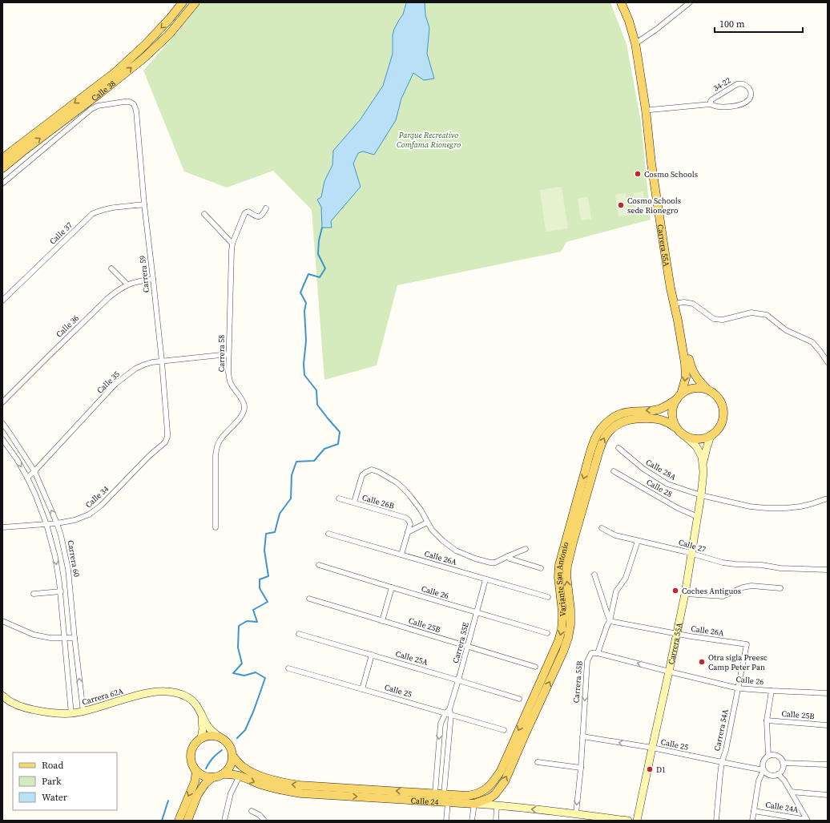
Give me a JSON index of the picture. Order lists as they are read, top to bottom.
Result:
{
  "streets": {
    "main road": [
      "Calle 38",
      "Carrera 55A",
      "Variante San Antonio",
      "Carrera 62A",
      "Calle 24"
    ],
    "street": [
      "34-22",
      "Calle 37",
      "Carrera 59",
      "Calle 36",
      "Carrera 58",
      "Calle 35",
      "Calle 28A",
      "Calle 28",
      "Calle 34",
      "Calle 26B",
      "Calle 27",
      "Calle 26A",
      "Carrera 60",
      "Calle 26",
      "Calle 25B",
      "Carrera 55E",
      "Calle 25A",
      "Carrera 55B",
      "Calle 25",
      "Carrera 54A",
      "Calle 24A"
    ]
  },
  "crossings": [
    ["34-22", "Carrera 55A"],
    ["Calle 38", "Carrera 59"],
    ["Calle 37", "Carrera 59"],
    ["Carrera 55A", "Calle 28A"],
    ["Carrera 55A", "Calle 28"],
    ["Carrera 55A", "Calle 27"],
    ["Carrera 55A", "Calle 26A"],
    ["Carrera 55A", "Variante San Antonio"],
    ["Carrera 55A", "Calle 26"],
    ["Carrera 55A", "Calle 25"],
    ["Carrera 59", "Calle 36"],
    ["Carrera 59", "Calle 35"],
    ["Carrera 59", "Calle 34"],
    ["Carrera 58", "Calle 35"],
    ["Calle 35", "Carrera 60"],
    ["Calle 34", "Carrera 60"],
    ["Calle 26A", "Carrera 55E"],
    ["Calle 26A", "Carrera 54A"],
    ["Carrera 60", "Carrera 62A"],
    ["Variante San Antonio", "Calle 24"],
    ["Calle 26", "Carrera 55E"],
    ["Calle 26", "Carrera 55B"],
    ["Calle 26", "Carrera 54A"],
    ["Calle 25B", "Carrera 55E"],
    ["Carrera 55E", "Calle 25A"],
    ["Carrera 55E", "Calle 25"],
    ["Carrera 55E", "Calle 24"],
    ["Carrera 55B", "Calle 25"],
    ["Carrera 55B", "Calle 24"],
    ["Calle 25", "Carrera 54A"],
    ["Carrera 62A", "Calle 24"]
  ],
  "one_way": ["Carrera 55B"],
  "parks": ["Parque Recreativo Comfama Rionegro"],
  "places": [
    "Cosmo Schools",
    "Cosmo Schools sede Rionegro",
    "Coches Antiguos",
    "Otra sigla Preesc Camp Peter Pan",
    "D1"
  ],
  "legend": ["Road", "Park", "Water"],
  "scale_bar": "100 m"
}
